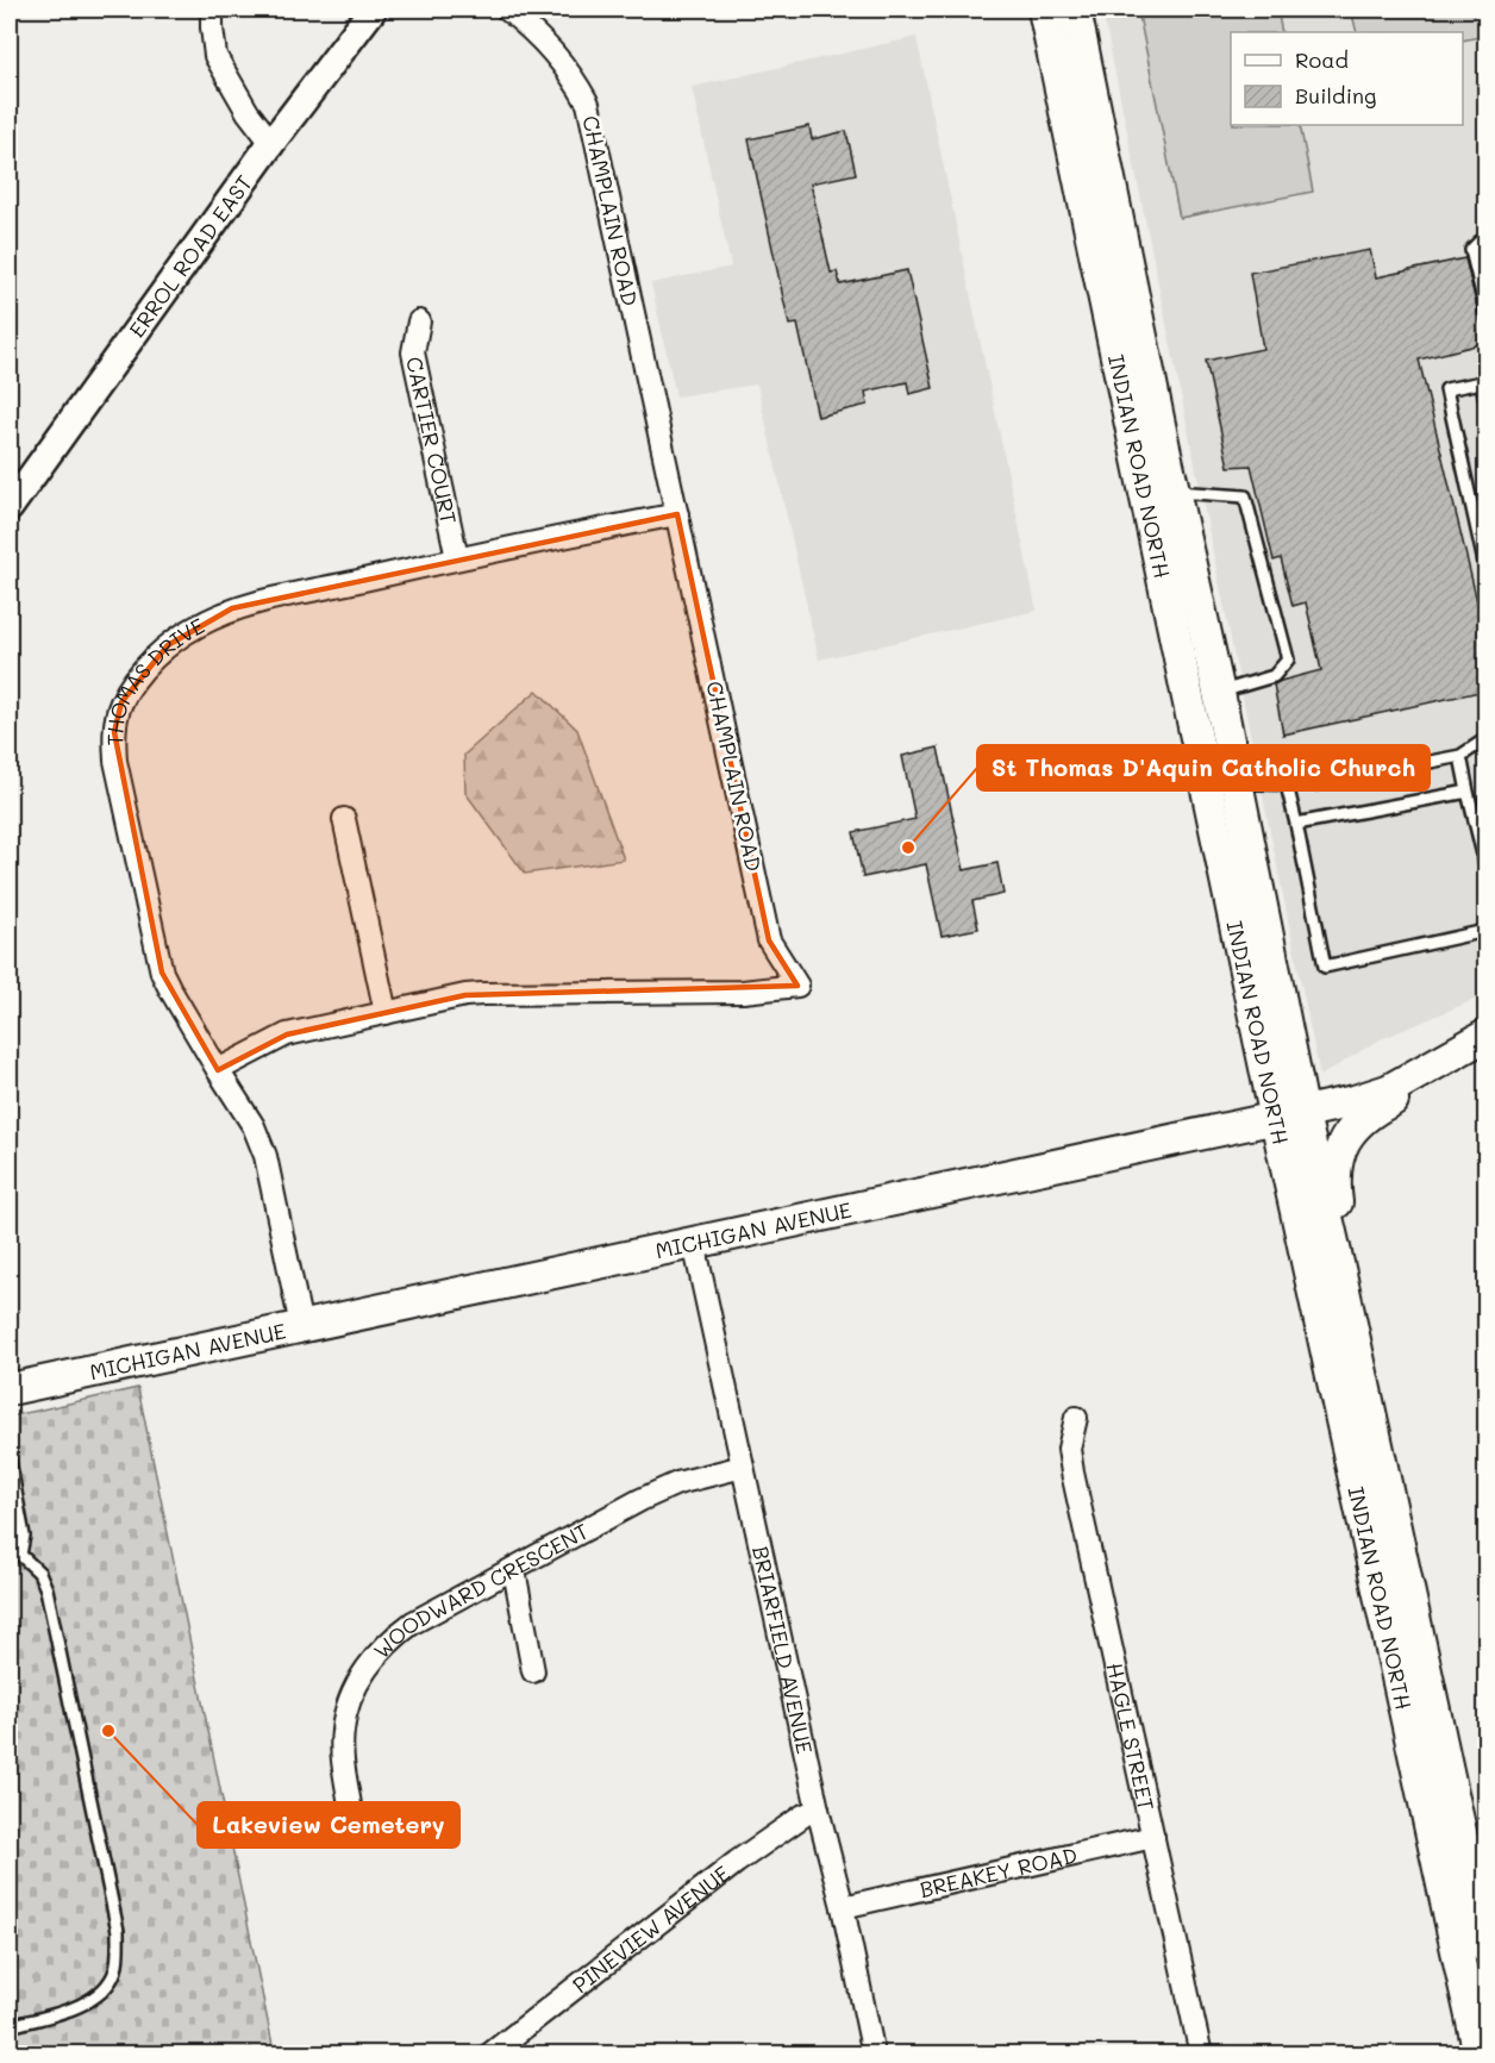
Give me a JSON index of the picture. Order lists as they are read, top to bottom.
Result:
{
  "streets": {
    "main road": ["INDIAN ROAD NORTH", "MICHIGAN AVENUE"],
    "street": [
      "CHAMPLAIN ROAD",
      "ERROL ROAD EAST",
      "CARTIER COURT",
      "THOMAS DRIVE",
      "WOODWARD CRESCENT",
      "BRIARFIELD AVENUE",
      "HAGLE STREET",
      "BREAKEY ROAD",
      "PINEVIEW AVENUE"
    ]
  },
  "crossings": [
    ["CHAMPLAIN ROAD", "THOMAS DRIVE"],
    ["CARTIER COURT", "THOMAS DRIVE"],
    ["INDIAN ROAD NORTH", "MICHIGAN AVENUE"],
    ["THOMAS DRIVE", "MICHIGAN AVENUE"],
    ["MICHIGAN AVENUE", "BRIARFIELD AVENUE"],
    ["WOODWARD CRESCENT", "BRIARFIELD AVENUE"],
    ["BRIARFIELD AVENUE", "BREAKEY ROAD"],
    ["BRIARFIELD AVENUE", "PINEVIEW AVENUE"],
    ["HAGLE STREET", "BREAKEY ROAD"]
  ],
  "places": ["St Thomas D'Aquin Catholic Church", "Lakeview Cemetery"],
  "legend": ["Road", "Building"]
}
